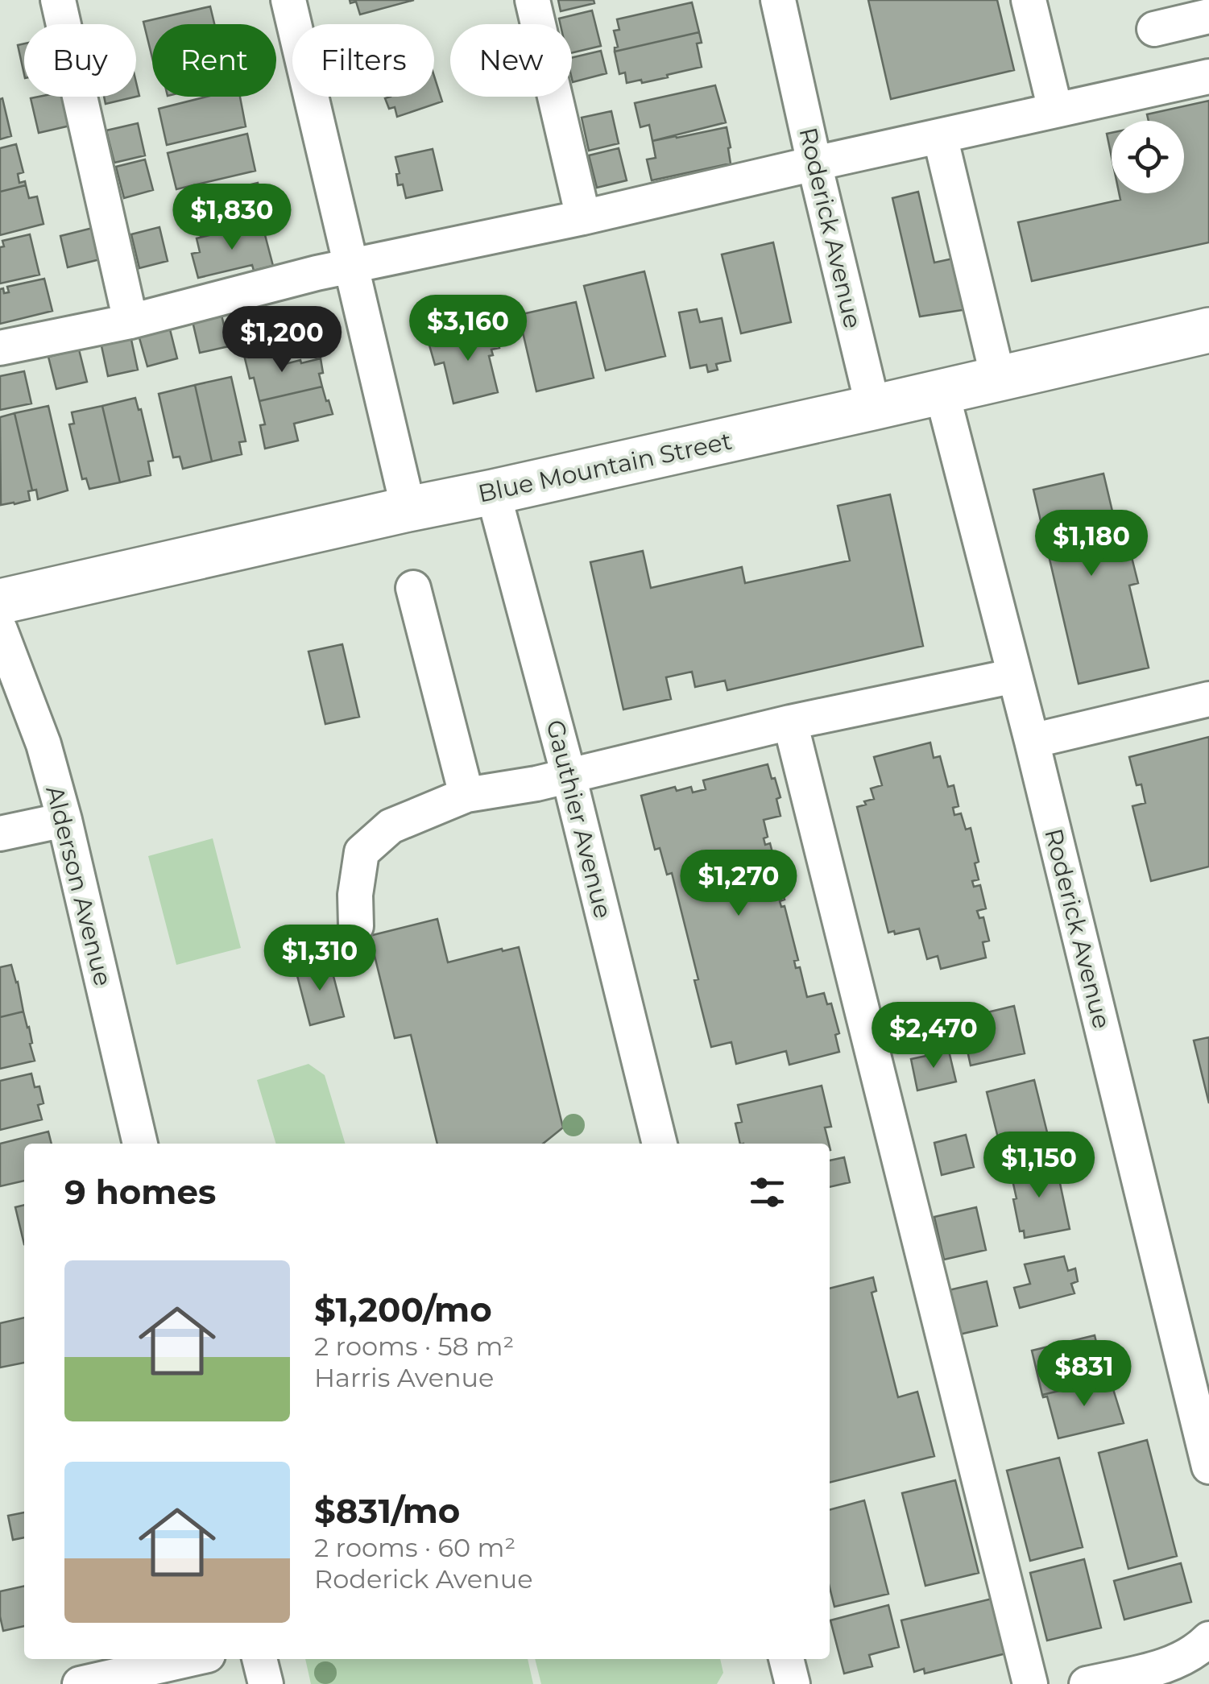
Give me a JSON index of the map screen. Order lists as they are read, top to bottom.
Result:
{
  "streets": {
    "main road": ["Blue Mountain Street"],
    "street": ["Roderick Avenue", "Gauthier Avenue", "Alderson Avenue"]
  },
  "crossings": [
    ["Roderick Avenue", "Blue Mountain Street"],
    ["Blue Mountain Street", "Gauthier Avenue"]
  ],
  "page": {
    "chip": [
      "Buy",
      "Rent",
      "Filters",
      "New"
    ],
    "price": [
      "$1,830",
      "$3,160",
      "$1,200",
      "$1,180",
      "$1,270",
      "$1,310",
      "$2,470",
      "$1,150",
      "$831"
    ],
    "heading": "9 homes",
    "list": [
      {
        "name": "$1,200/mo",
        "note": "2 rooms · 58 m² · Harris Avenue"
      },
      {
        "name": "$831/mo",
        "note": "2 rooms · 60 m² · Roderick Avenue"
      }
    ]
  }
}
